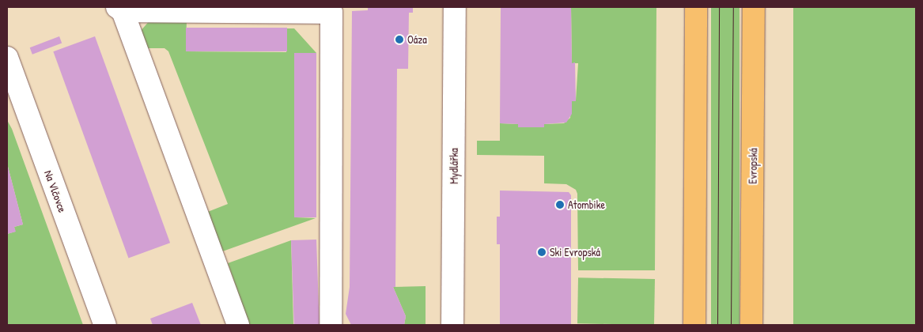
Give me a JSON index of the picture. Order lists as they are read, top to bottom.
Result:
{
  "streets": {
    "main road": ["Evropská"],
    "street": ["Mydlářka", "Na Vlčovce"]
  },
  "places": ["Oáza", "Atombike", "Ski Evropská"]
}
